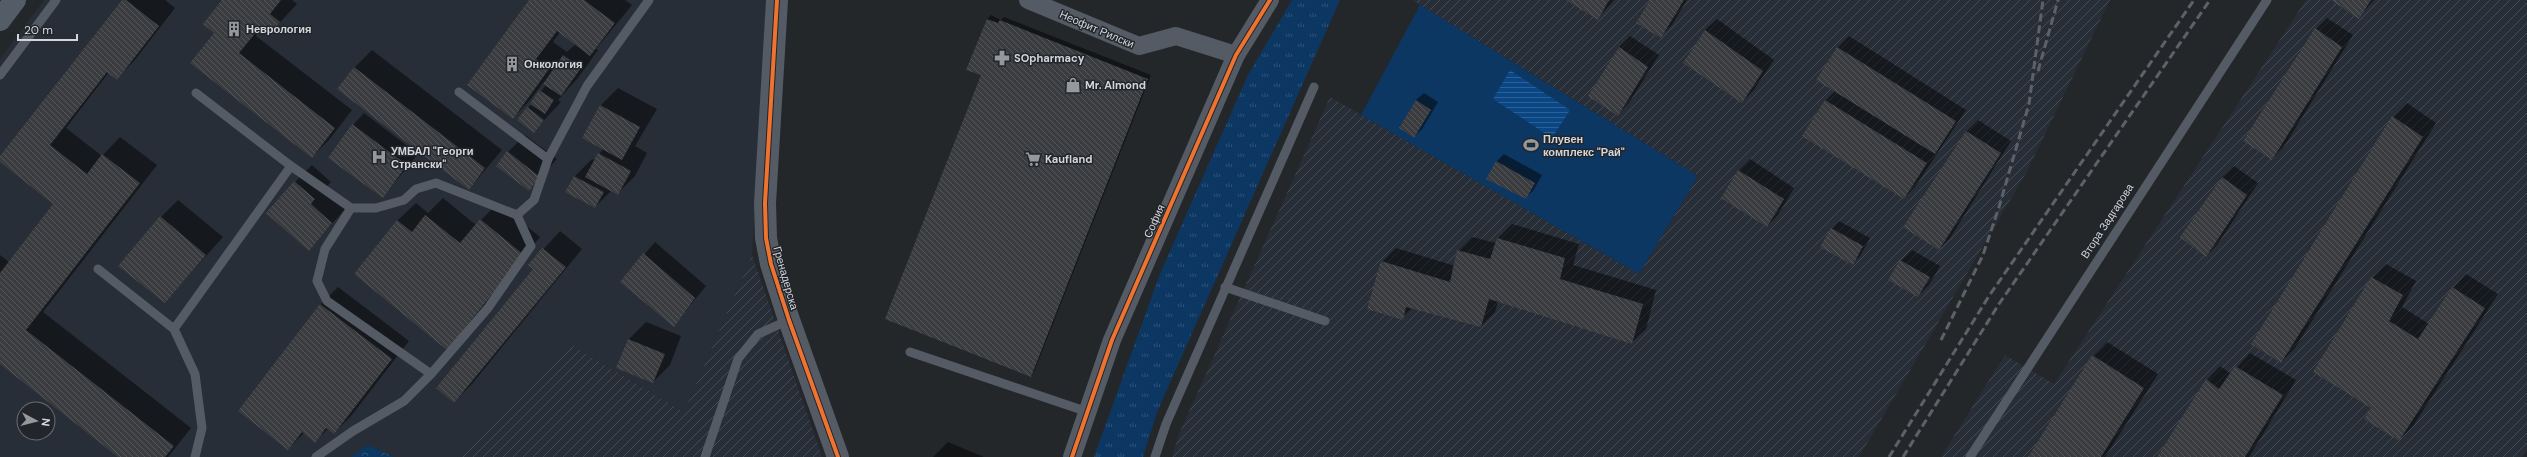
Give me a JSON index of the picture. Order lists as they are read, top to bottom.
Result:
{
  "streets": {
    "street": ["Неофит Рилски", "София", "Гренадерска"],
    "lane": ["Втора Задгарова"]
  },
  "crossings": [
    ["Неофит Рилски", "София"]
  ],
  "places": {
    "building": ["Неврология", "Онкология"],
    "pharmacy": ["SOpharmacy"],
    "shop": ["Mr. Almond"],
    "sports": ["Плувен комплекс \"Рай\""],
    "hospital": ["УМБАЛ \"Георги Странски\""],
    "supermarket": ["Kaufland"]
  },
  "scale_bar": "20 m",
  "north": "right"
}
